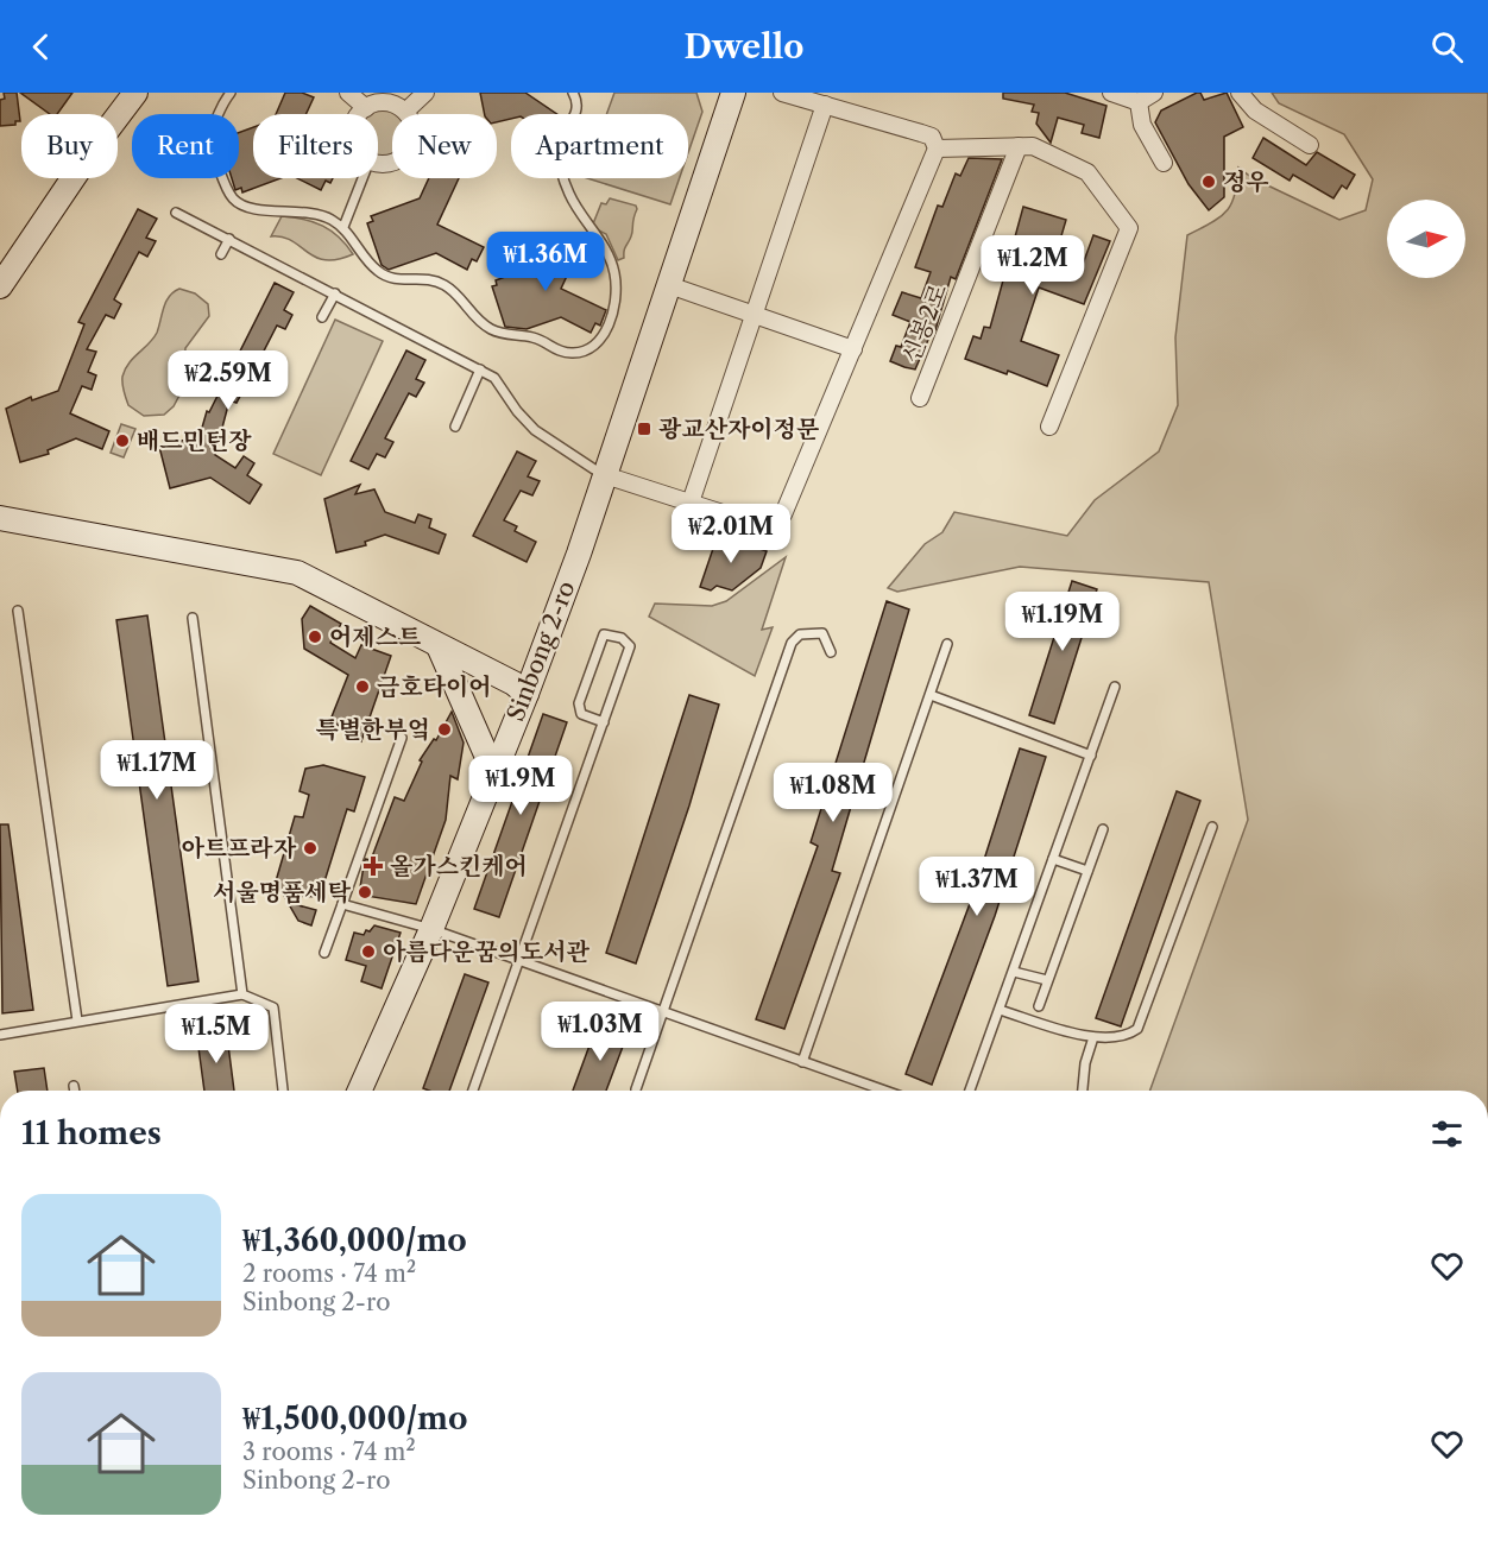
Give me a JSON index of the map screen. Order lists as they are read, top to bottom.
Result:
{
  "streets": {
    "street": ["신봉2로", "Sinbong 2-ro"]
  },
  "places": {
    "other": [
      "정우",
      "배드민턴장",
      "어제스트",
      "금호타이어",
      "특별한부엌",
      "아트프라자",
      "서울명품세탁",
      "아름다운꿈의도서관"
    ],
    "transit": ["광교산자이정문"],
    "health": ["올가스킨케어"]
  },
  "north": "right",
  "page": {
    "header": "Dwello",
    "chip": [
      "Buy",
      "Rent",
      "Filters",
      "New",
      "Apartment"
    ],
    "price": [
      "₩1.36M",
      "₩1.2M",
      "₩2.59M",
      "₩2.01M",
      "₩1.19M",
      "₩1.17M",
      "₩1.9M",
      "₩1.08M",
      "₩1.37M",
      "₩1.03M",
      "₩1.5M"
    ],
    "heading": "11 homes",
    "list": [
      {
        "name": "₩1,360,000/mo",
        "note": "2 rooms · 74 m² · Sinbong 2-ro"
      },
      {
        "name": "₩1,500,000/mo",
        "note": "3 rooms · 74 m² · Sinbong 2-ro"
      }
    ]
  }
}
